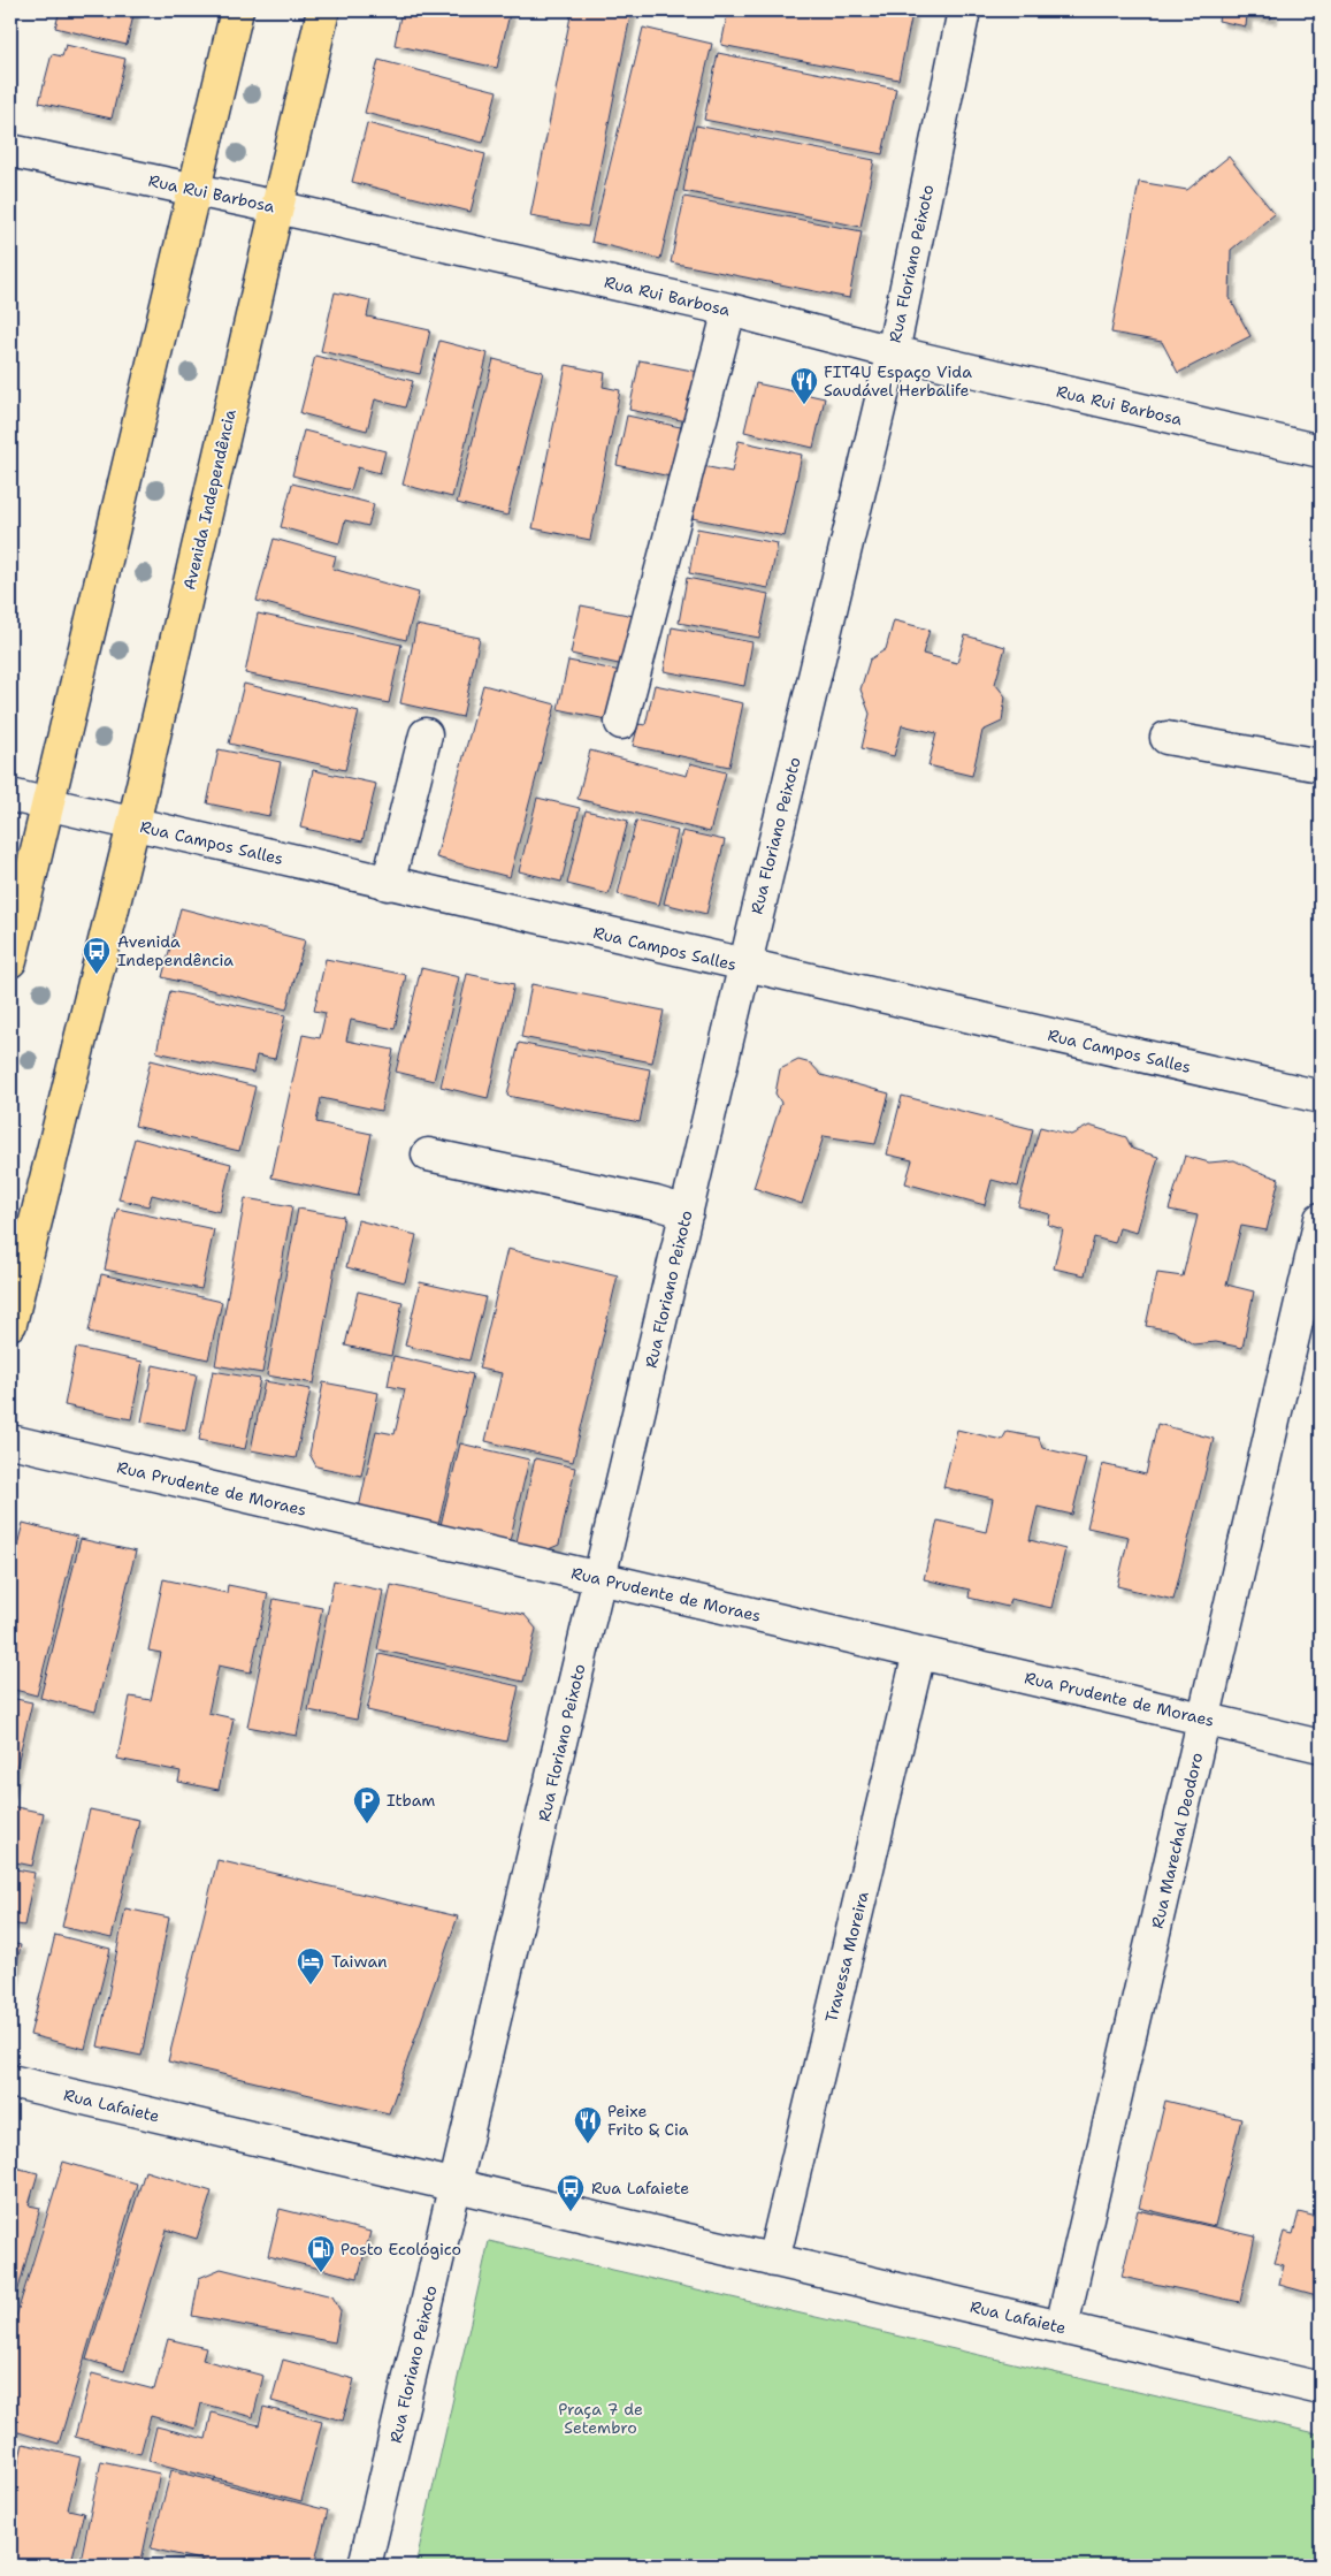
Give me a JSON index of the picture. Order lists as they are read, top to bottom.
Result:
{
  "streets": {
    "main road": ["Avenida Independência"],
    "street": [
      "Rua Rui Barbosa",
      "Rua Floriano Peixoto",
      "Rua Campos Salles",
      "Rua Prudente de Moraes",
      "Rua Marechal Deodoro",
      "Travessa Moreira",
      "Rua Lafaiete"
    ]
  },
  "crossings": [
    ["Rua Rui Barbosa", "Rua Floriano Peixoto"],
    ["Rua Rui Barbosa", "Avenida Independência"],
    ["Rua Floriano Peixoto", "Rua Campos Salles"],
    ["Rua Floriano Peixoto", "Rua Prudente de Moraes"],
    ["Rua Floriano Peixoto", "Rua Lafaiete"],
    ["Avenida Independência", "Rua Campos Salles"],
    ["Rua Prudente de Moraes", "Rua Marechal Deodoro"],
    ["Rua Prudente de Moraes", "Travessa Moreira"],
    ["Rua Marechal Deodoro", "Rua Lafaiete"],
    ["Travessa Moreira", "Rua Lafaiete"]
  ],
  "parks": ["Praça 7 de Setembro"],
  "places": {
    "restaurant": ["FIT4U Espaço Vida Saudável Herbalife", "Peixe Frito & Cia"],
    "bus stop": ["Avenida Independência", "Rua Lafaiete"],
    "parking": ["Itbam"],
    "hotel": ["Taiwan"],
    "fuel station": ["Posto Ecológico"]
  }
}
